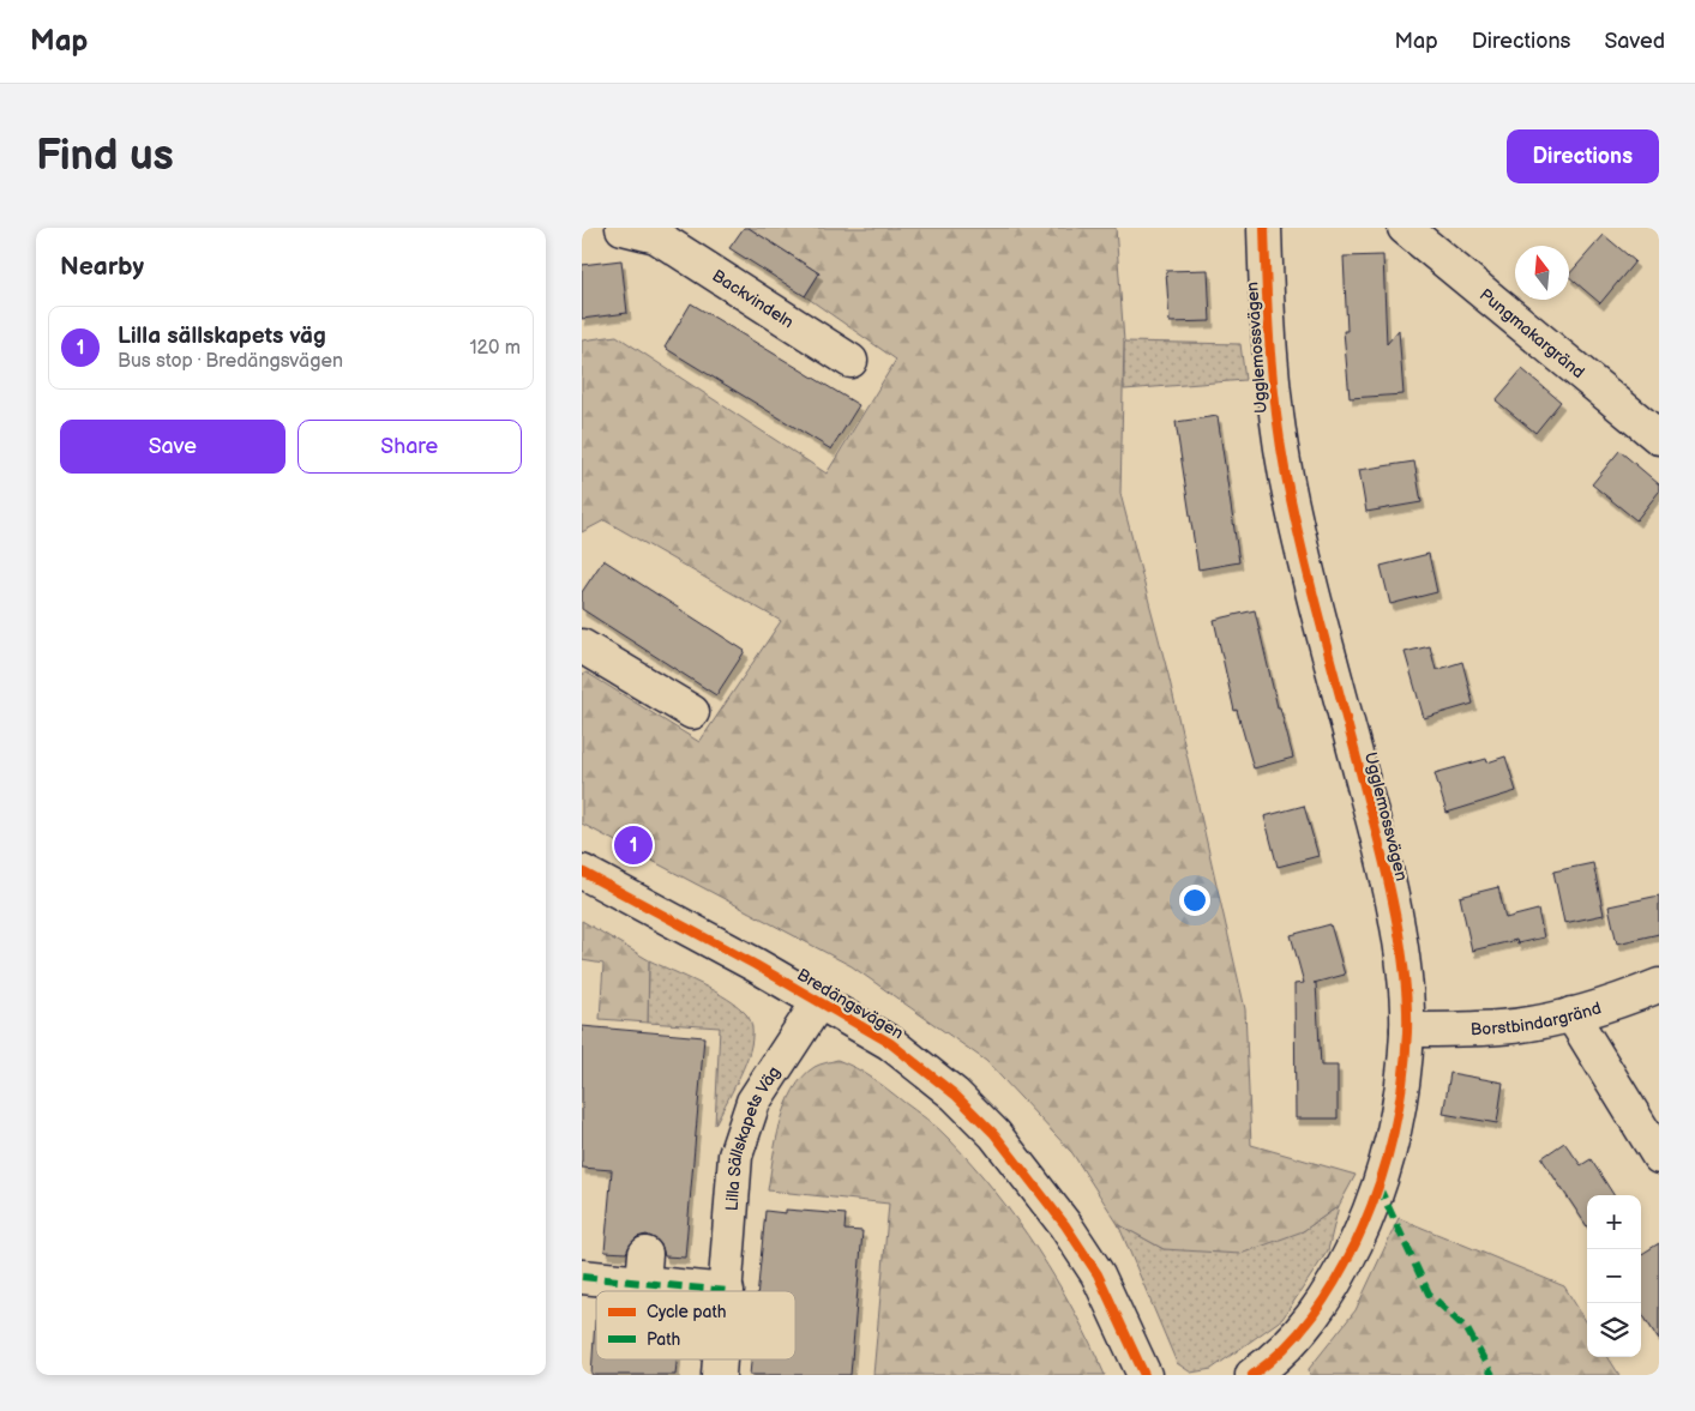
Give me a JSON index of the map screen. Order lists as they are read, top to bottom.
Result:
{
  "streets": {
    "street": [
      "Backvindeln",
      "Pungmakargränd",
      "Ugglemossvägen",
      "Bredängsvägen",
      "Borstbindargränd",
      "Lilla Sällskapets Väg"
    ]
  },
  "crossings": [
    ["Ugglemossvägen", "Borstbindargränd"],
    ["Bredängsvägen", "Lilla Sällskapets Väg"]
  ],
  "legend": ["Cycle path", "Path"],
  "north": "top",
  "page": {
    "header": "Map",
    "nav": ["Map", "Directions", "Saved"],
    "buttons": [
      "Directions",
      ["Save", "Share"]
    ],
    "title": "Find us",
    "heading": "Nearby",
    "list": [
      {
        "mark": "1",
        "name": "Lilla sällskapets väg",
        "note": "Bus stop · Bredängsvägen",
        "value": "120 m"
      }
    ],
    "pins": "1",
    "map_buttons": ["+", "−"]
  }
}
